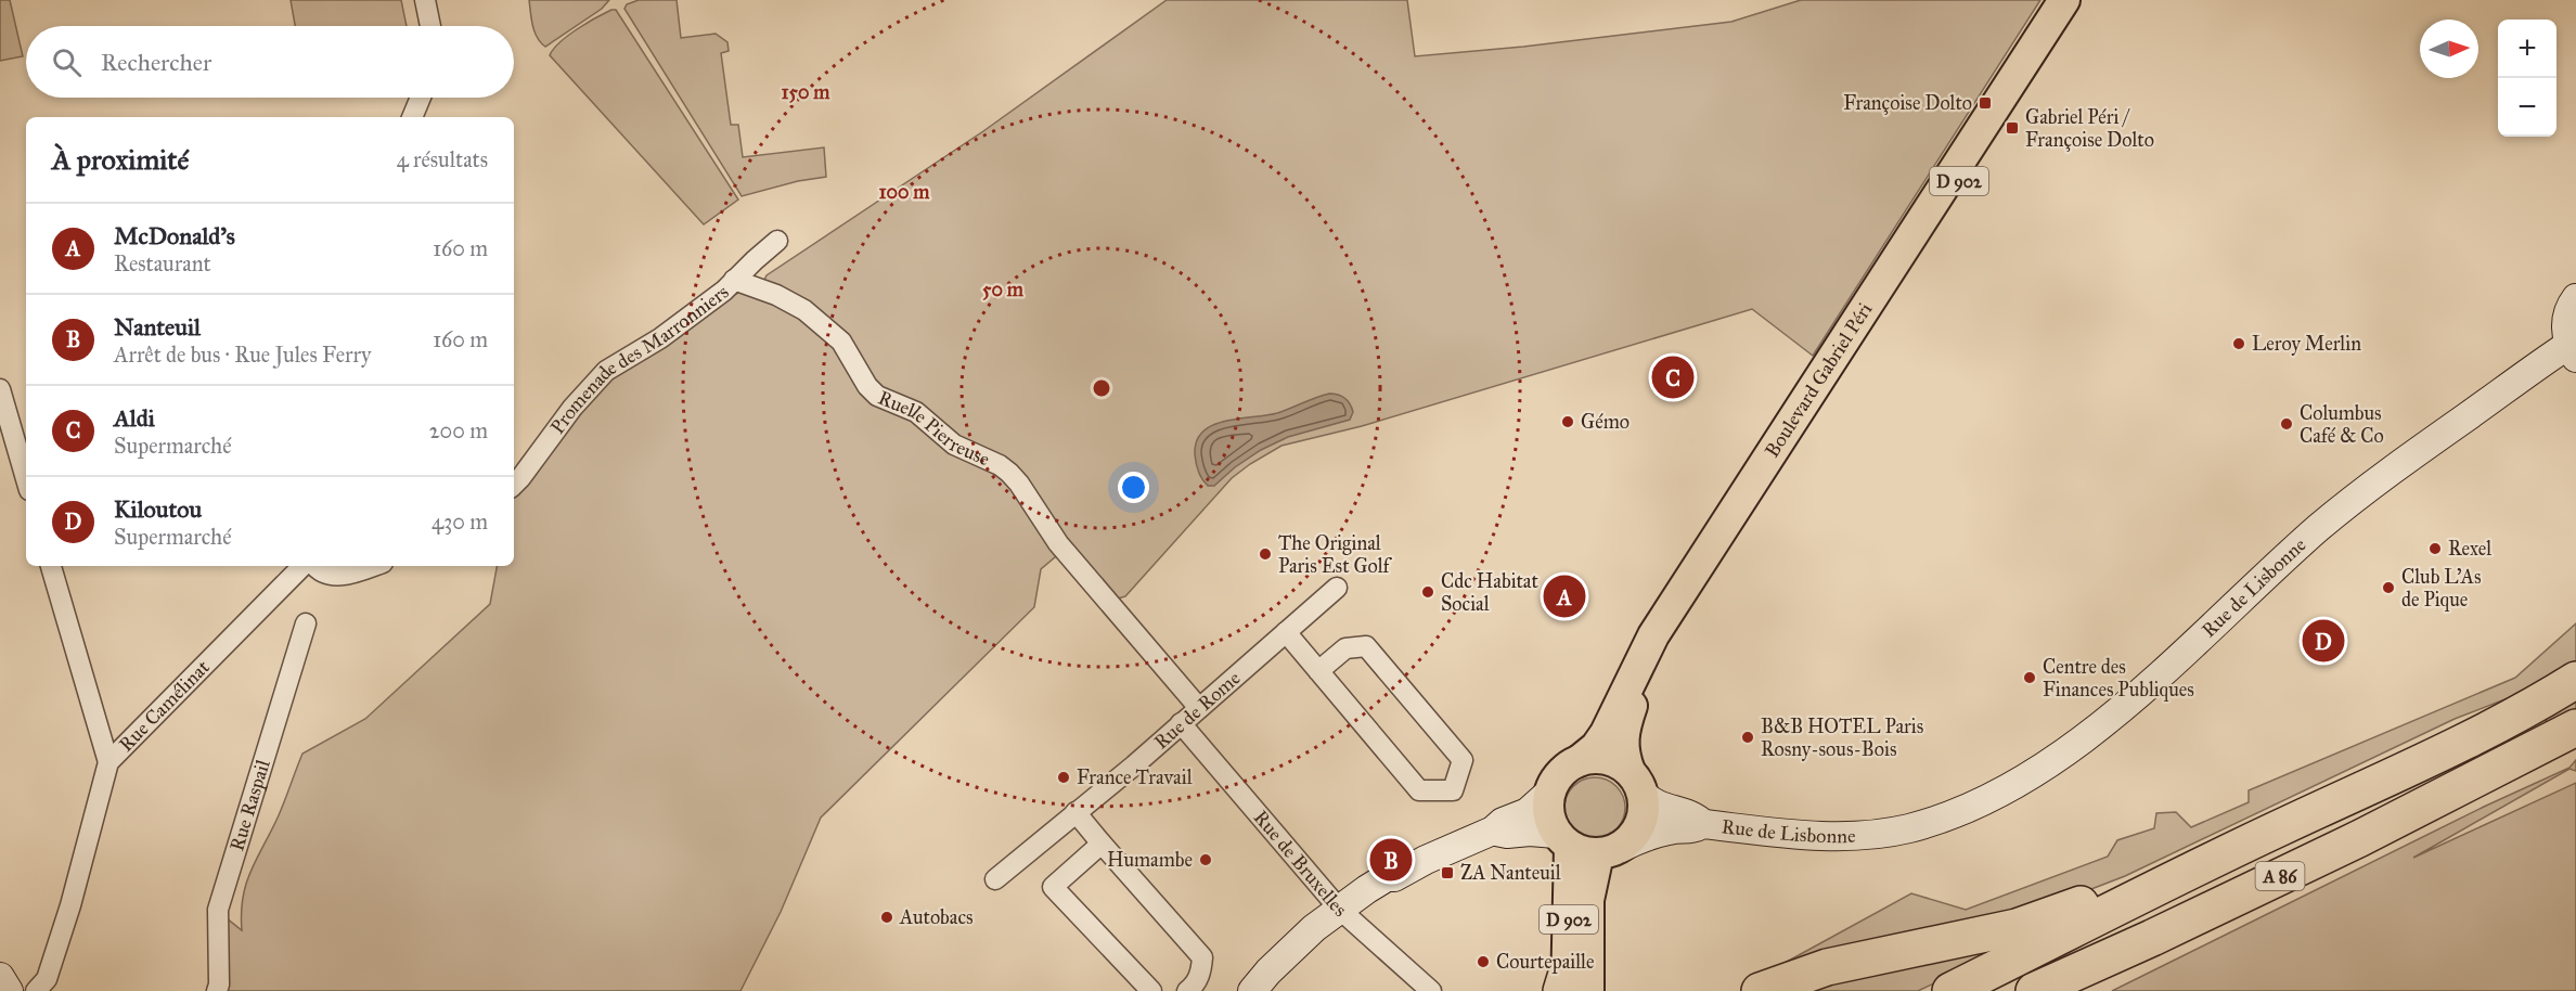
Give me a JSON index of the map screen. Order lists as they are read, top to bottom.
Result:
{
  "streets": {
    "highway": ["A 86"],
    "main road": ["D 902", "Boulevard Gabriel Péri"],
    "street": [
      "Promenade des Marronniers",
      "Ruelle Pierreuse",
      "Rue de Lisbonne",
      "Rue Camélinat",
      "Rue de Rome",
      "Rue Raspail",
      "Rue de Bruxelles"
    ]
  },
  "crossings": [
    ["D 902", "Boulevard Gabriel Péri"],
    ["D 902", "Rue de Lisbonne"],
    ["Promenade des Marronniers", "Ruelle Pierreuse"],
    ["Boulevard Gabriel Péri", "Rue de Lisbonne"],
    ["Ruelle Pierreuse", "Rue de Rome"],
    ["Rue de Rome", "Rue de Bruxelles"]
  ],
  "places": {
    "transit": ["Françoise Dolto", "Gabriel Péri / Françoise Dolto", "ZA Nanteuil"],
    "other": [
      "Leroy Merlin",
      "Gémo",
      "Columbus Café & Co",
      "Rexel",
      "The Original Paris Est Golf",
      "Club L'As de Pique",
      "Cdc Habitat Social",
      "Centre des Finances Publiques",
      "B&B HOTEL Paris Rosny-sous-Bois",
      "France Travail",
      "Humambe",
      "Autobacs",
      "Courtepaille"
    ]
  },
  "north": "right",
  "page": {
    "map_buttons": ["+", "−"],
    "search": "Rechercher",
    "heading": ["À proximité", "4 résultats"],
    "list": [
      {
        "mark": "A",
        "name": "McDonald's",
        "note": "Restaurant",
        "value": "160 m"
      },
      {
        "mark": "B",
        "name": "Nanteuil",
        "note": "Arrêt de bus · Rue Jules Ferry",
        "value": "160 m"
      },
      {
        "mark": "C",
        "name": "Aldi",
        "note": "Supermarché",
        "value": "200 m"
      },
      {
        "mark": "D",
        "name": "Kiloutou",
        "note": "Supermarché",
        "value": "430 m"
      }
    ],
    "pins": [
      "C",
      "A",
      "D",
      "B"
    ]
  },
  "rings": ["150 m", "100 m", "50 m"]
}
